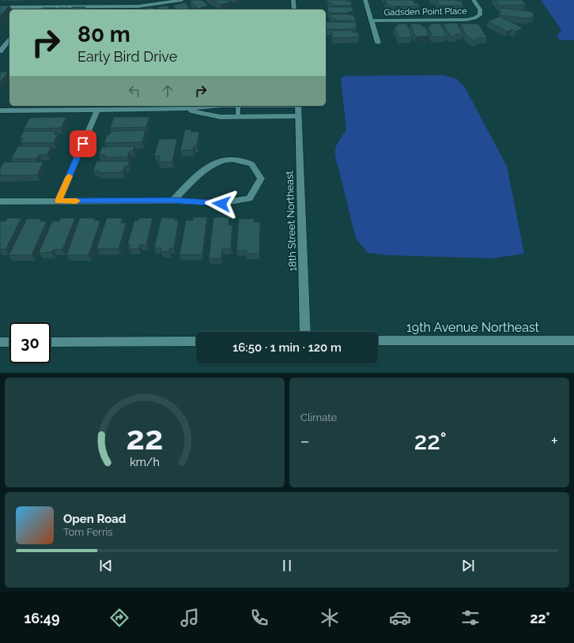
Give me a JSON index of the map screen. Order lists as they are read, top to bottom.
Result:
{
  "streets": {
    "street": ["Gadsden Point Place", "18th Street Northeast", "19th Avenue Northeast"]
  },
  "page": {
    "turn": ["80 m", "Early Bird Drive"],
    "limit": "30",
    "trip": "16:50 · 1 min · 120 m",
    "tile": "Climate",
    "heat": ["−", "22°", "+"],
    "song": ["Open Road", "Tom Ferris"],
    "tabs": ["16:49", "22°"],
    "gauge": ["22", "km/h"]
  }
}
